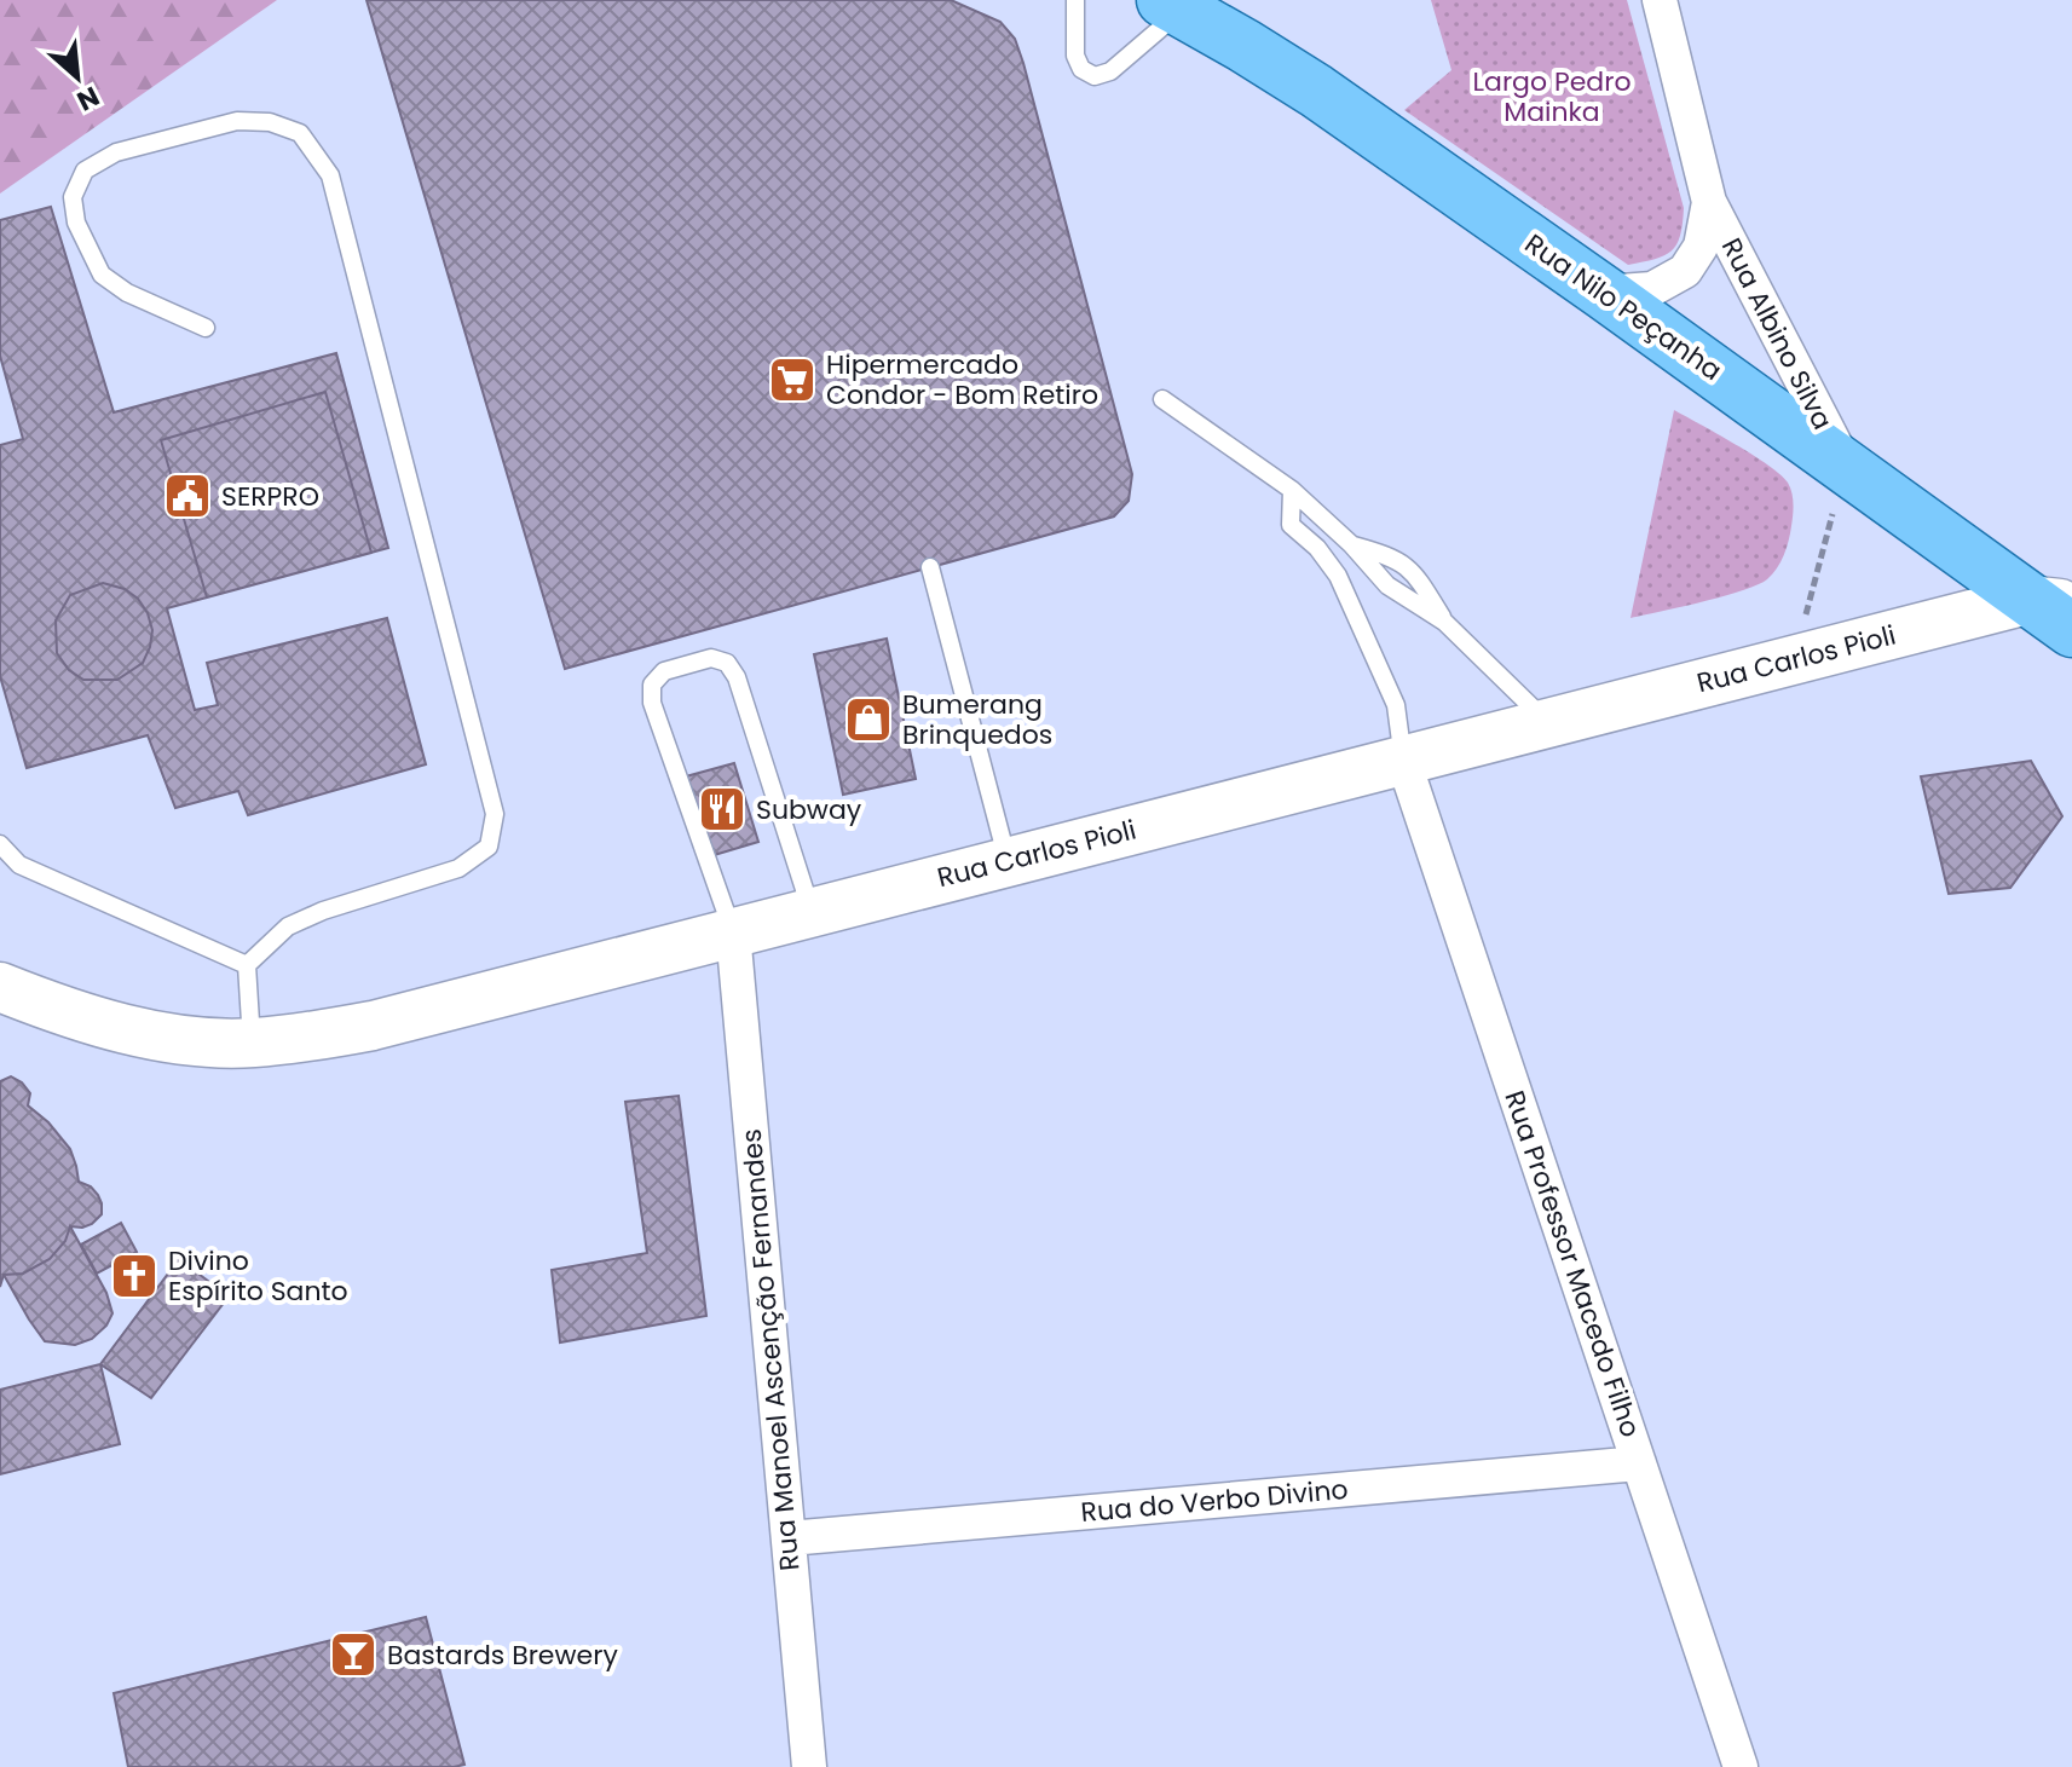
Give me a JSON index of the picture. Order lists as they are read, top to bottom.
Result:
{
  "streets": {
    "main road": ["Rua Nilo Peçanha", "Rua Carlos Pioli"],
    "street": [
      "Rua Albino Silva",
      "Rua Professor Macedo Filho",
      "Rua Manoel Ascenção Fernandes",
      "Rua do Verbo Divino"
    ]
  },
  "crossings": [
    ["Rua Nilo Peçanha", "Rua Albino Silva"],
    ["Rua Nilo Peçanha", "Rua Carlos Pioli"],
    ["Rua Carlos Pioli", "Rua Professor Macedo Filho"],
    ["Rua Carlos Pioli", "Rua Manoel Ascenção Fernandes"],
    ["Rua Professor Macedo Filho", "Rua do Verbo Divino"],
    ["Rua Manoel Ascenção Fernandes", "Rua do Verbo Divino"]
  ],
  "parks": ["Largo Pedro Mainka"],
  "places": {
    "supermarket": ["Hipermercado Condor - Bom Retiro"],
    "public building": ["SERPRO"],
    "shop": ["Bumerang Brinquedos"],
    "restaurant": ["Subway"],
    "church": ["Divino Espírito Santo"],
    "bar": ["Bastards Brewery"]
  },
  "north": "bottom right"
}
